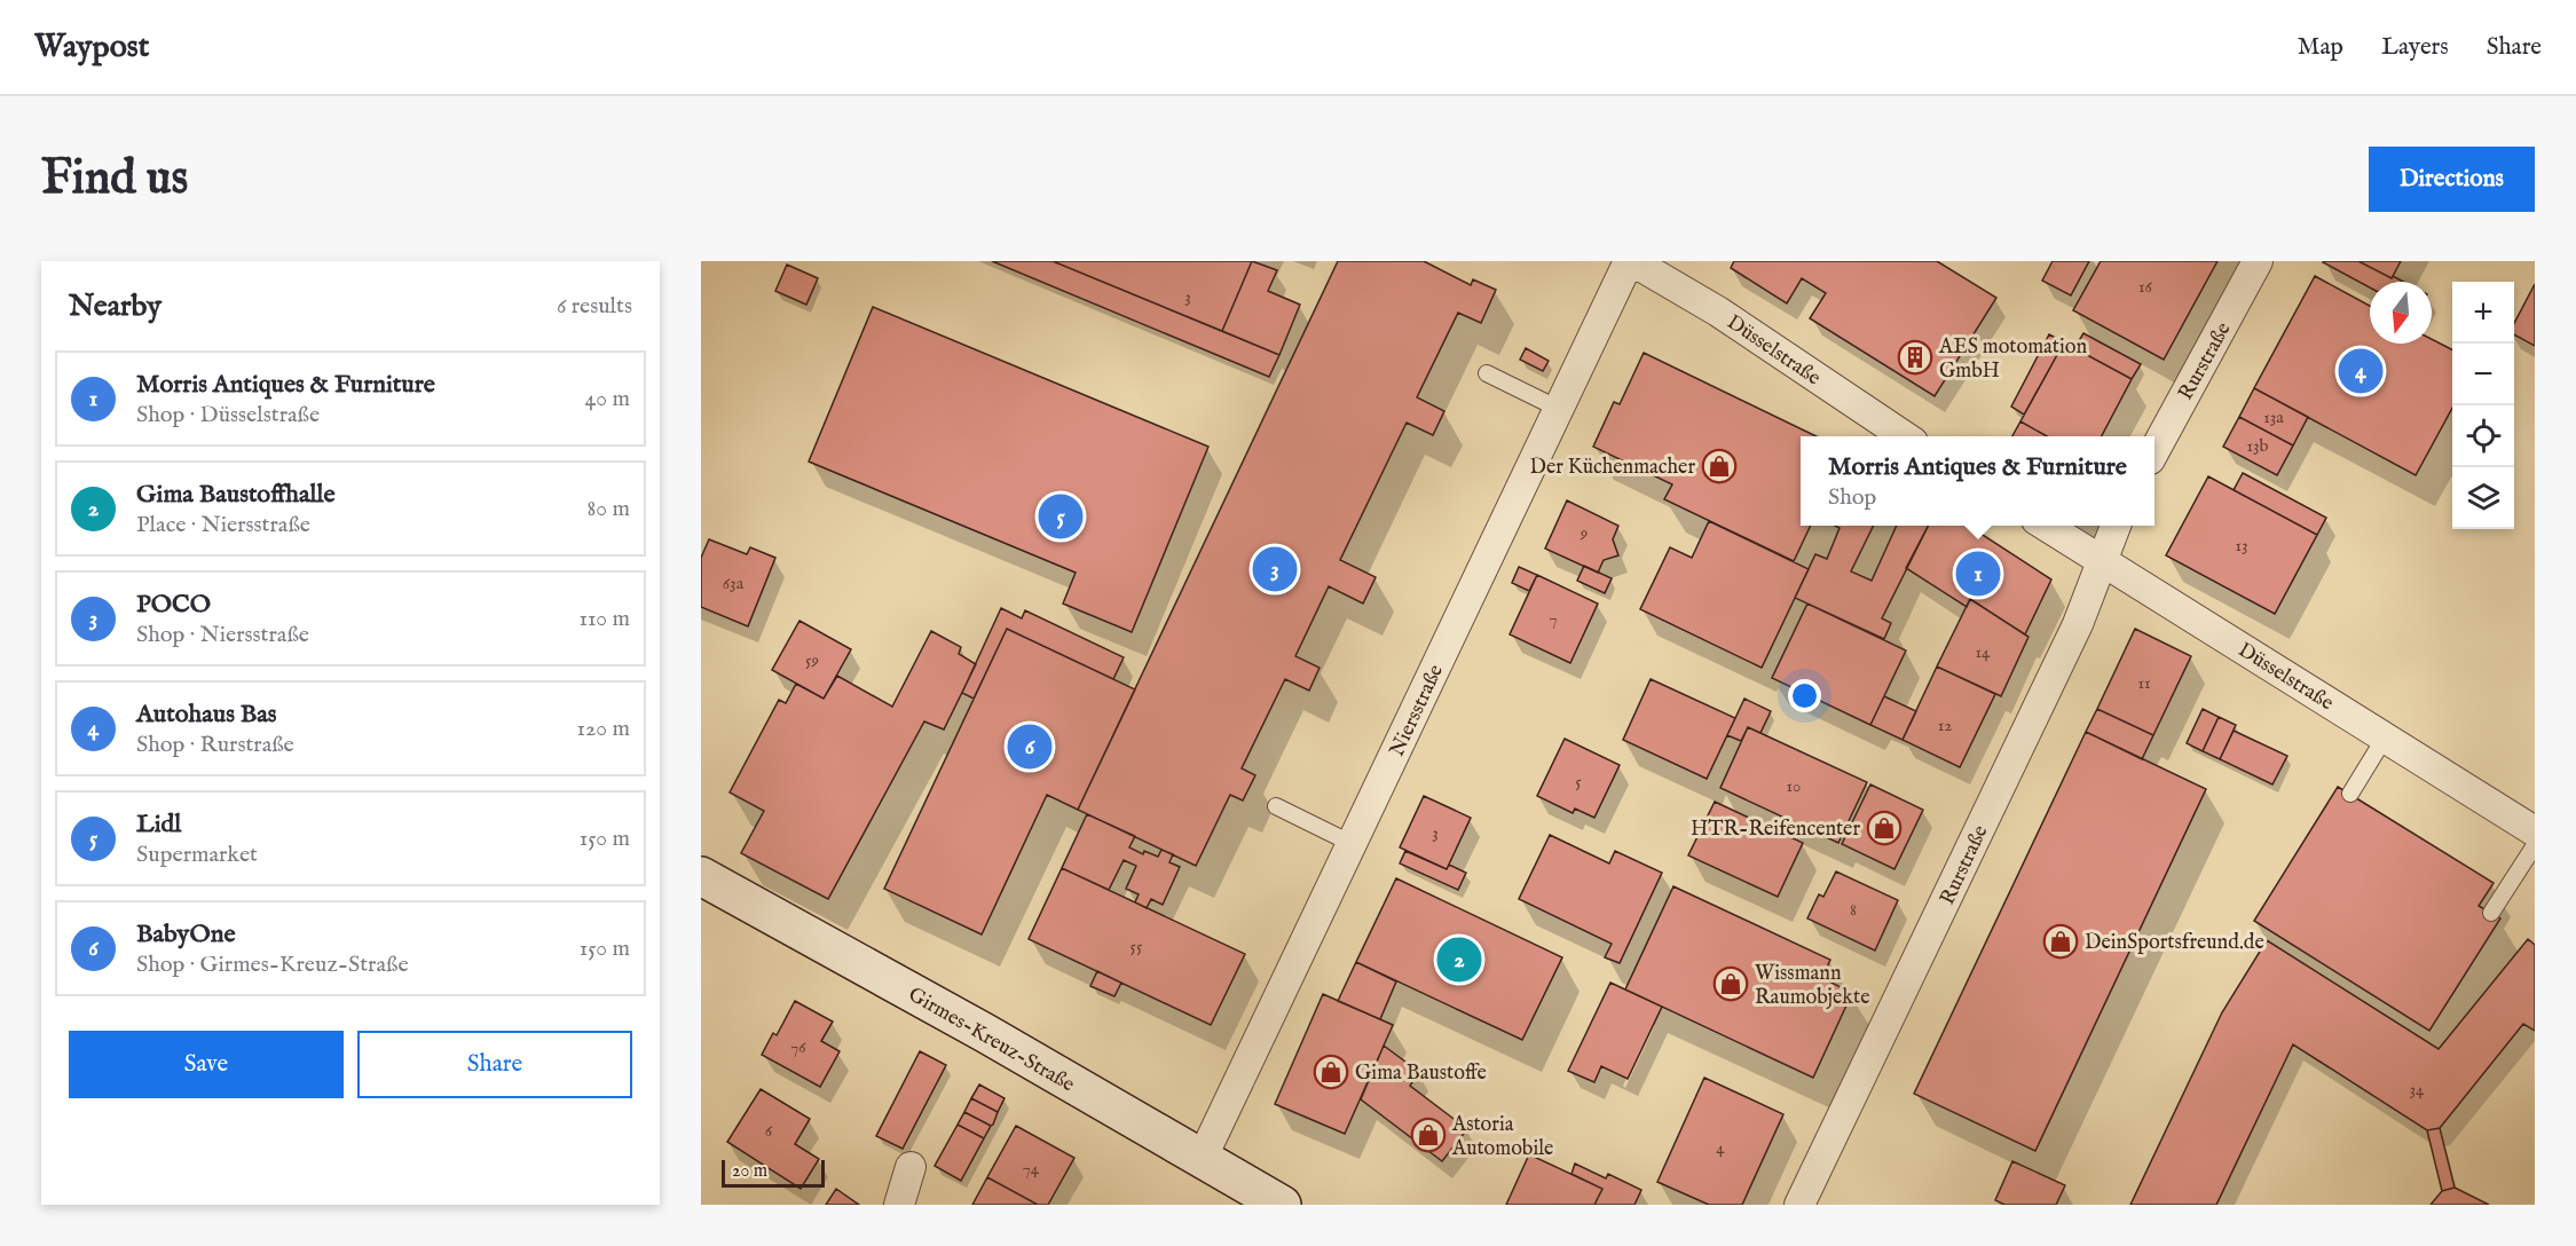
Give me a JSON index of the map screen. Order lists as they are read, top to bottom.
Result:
{
  "streets": {
    "street": [
      "Düsselstraße",
      "Rurstraße",
      "Niersstraße",
      "Girmes-Kreuz-Straße"
    ]
  },
  "crossings": [
    ["Düsselstraße", "Rurstraße"],
    ["Düsselstraße", "Niersstraße"],
    ["Niersstraße", "Girmes-Kreuz-Straße"]
  ],
  "places": {
    "building": ["AES motomation GmbH"],
    "shop": [
      "Der Küchenmacher",
      "HTR-Reifencenter",
      "DeinSportsfreund.de",
      "Wissmann Raumobjekte",
      "Gima Baustoffe",
      "Astoria Automobile"
    ]
  },
  "house_numbers": [
    "16",
    "3",
    "13a",
    "13b",
    "9",
    "13",
    "63a",
    "7",
    "14",
    "59",
    "11",
    "12",
    "5",
    "10",
    "3",
    "8",
    "55",
    "76",
    "34",
    "6",
    "4",
    "74"
  ],
  "scale_bar": "20 m",
  "north": "bottom",
  "page": {
    "header": "Waypost",
    "nav": ["Map", "Layers", "Share"],
    "buttons": [
      "Directions",
      ["Save", "Share"]
    ],
    "title": "Find us",
    "heading": ["Nearby", "6 results"],
    "map_buttons": ["+", "−"],
    "pins": [
      "4",
      "5",
      "3",
      "1",
      "6",
      "2"
    ],
    "list": [
      {
        "mark": "1",
        "name": "Morris Antiques & Furniture",
        "note": "Shop · Düsselstraße",
        "value": "40 m"
      },
      {
        "mark": "2",
        "name": "Gima Baustoffhalle",
        "note": "Place · Niersstraße",
        "value": "80 m"
      },
      {
        "mark": "3",
        "name": "POCO",
        "note": "Shop · Niersstraße",
        "value": "110 m"
      },
      {
        "mark": "4",
        "name": "Autohaus Bas",
        "note": "Shop · Rurstraße",
        "value": "120 m"
      },
      {
        "mark": "5",
        "name": "Lidl",
        "note": "Supermarket",
        "value": "150 m"
      },
      {
        "mark": "6",
        "name": "BabyOne",
        "note": "Shop · Girmes-Kreuz-Straße",
        "value": "150 m"
      }
    ],
    "popup": ["Morris Antiques & Furniture", "Shop"],
    "scale": "20 m"
  }
}
